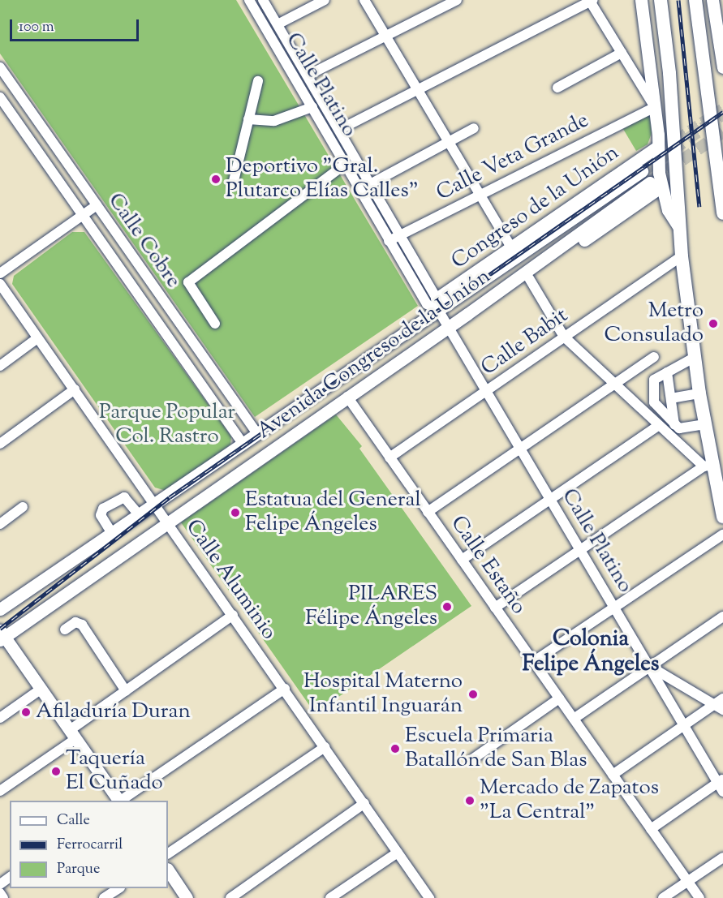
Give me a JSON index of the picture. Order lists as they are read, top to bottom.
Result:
{
  "streets": {
    "main road": ["Congreso de la Unión", "Avenida Congreso de la Unión"],
    "street": [
      "Calle Platino",
      "Calle Veta Grande",
      "Calle Cobre",
      "Calle Babit",
      "Calle Estaño",
      "Calle Aluminio"
    ]
  },
  "crossings": [
    ["Calle Platino", "Calle Veta Grande"],
    ["Calle Platino", "Congreso de la Unión"],
    ["Calle Platino", "Calle Babit"],
    ["Calle Platino", "Avenida Congreso de la Unión"],
    ["Congreso de la Unión", "Avenida Congreso de la Unión"],
    ["Calle Cobre", "Avenida Congreso de la Unión"],
    ["Calle Babit", "Calle Estaño"],
    ["Avenida Congreso de la Unión", "Calle Estaño"],
    ["Avenida Congreso de la Unión", "Calle Aluminio"]
  ],
  "districts": ["Colonia Felipe Ángeles"],
  "parks": ["Parque Popular Col. Rastro"],
  "places": [
    "Deportivo \"Gral. Plutarco Elías Calles\"",
    "Metro Consulado",
    "Estatua del General Felipe Ángeles",
    "PILARES Félipe Ángeles",
    "Hospital Materno Infantil Inguarán",
    "Afiladuría Duran",
    "Escuela Primaria Batallón de San Blas",
    "Taquería El Cuñado",
    "Mercado de Zapatos \"La Central\""
  ],
  "legend": ["Calle", "Ferrocarril", "Parque"],
  "scale_bar": "100 m"
}
